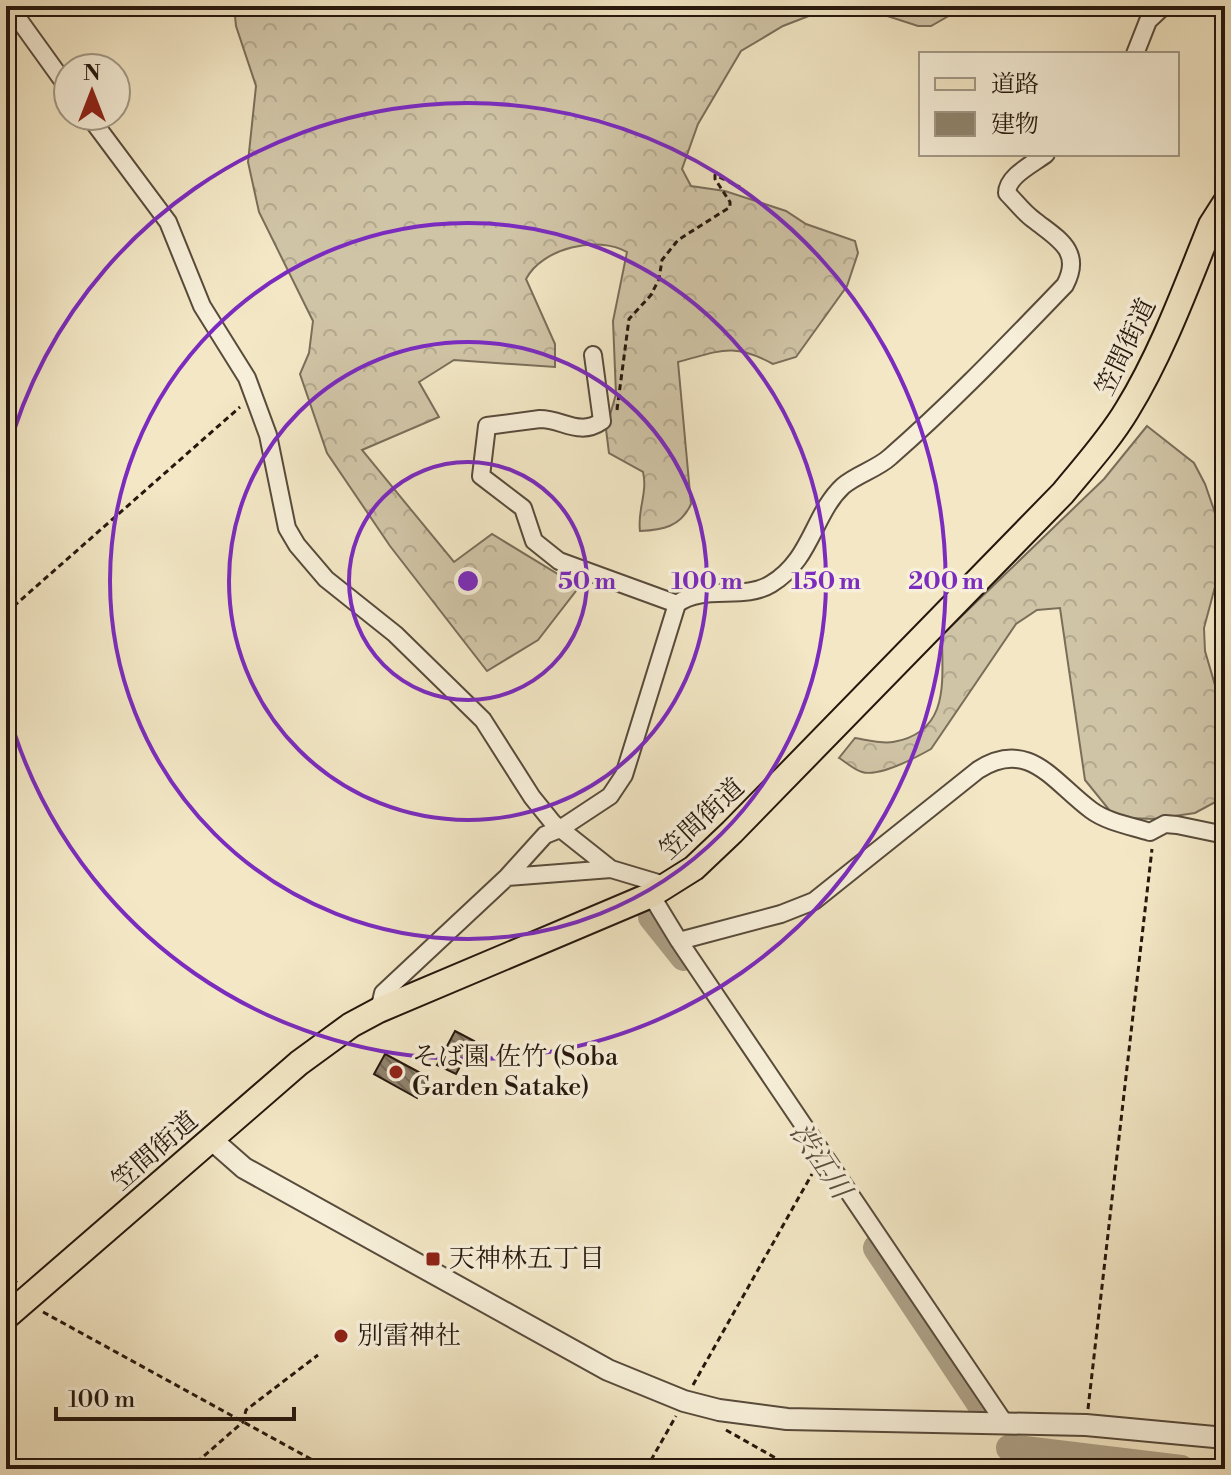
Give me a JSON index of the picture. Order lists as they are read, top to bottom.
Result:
{
  "streets": {
    "main road": ["笠間街道"]
  },
  "water": ["渋江川"],
  "places": {
    "other": ["そば園 佐竹 (Soba Garden Satake)", "別雷神社"],
    "transit": ["天神林五丁目"]
  },
  "legend": ["道路", "建物"],
  "scale_bar": "100 m",
  "north": "top",
  "rings": [
    "50 m",
    "100 m",
    "150 m",
    "200 m"
  ]
}
